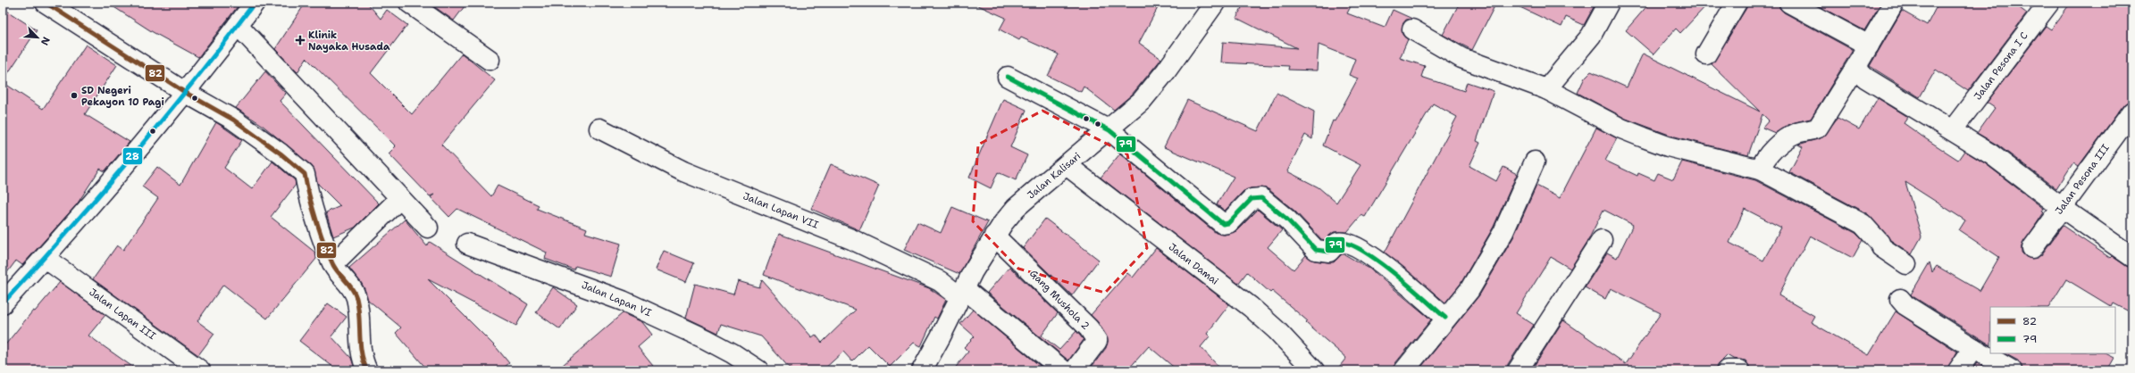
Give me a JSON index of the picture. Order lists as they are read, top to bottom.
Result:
{
  "streets": {
    "street": [
      "Jalan Pesona I C",
      "Jalan Kalisari",
      "Jalan Pesona III",
      "Jalan Lapan VII",
      "Jalan Damai",
      "Jalan Lapan VI",
      "Gang Mushola 2",
      "Jalan Lapan III"
    ]
  },
  "crossings": [
    ["Jalan Kalisari", "Jalan Lapan VII"],
    ["Jalan Kalisari", "Jalan Damai"],
    ["Jalan Kalisari", "Gang Mushola 2"]
  ],
  "places": {
    "health": ["Klinik Nayaka Husada"],
    "other": ["SD Negeri Pekayon 10 Pagi"]
  },
  "lines": ["transit line 82", "transit line 28", "transit line 79"],
  "legend": ["82", "79"],
  "north": "bottom right"
}
